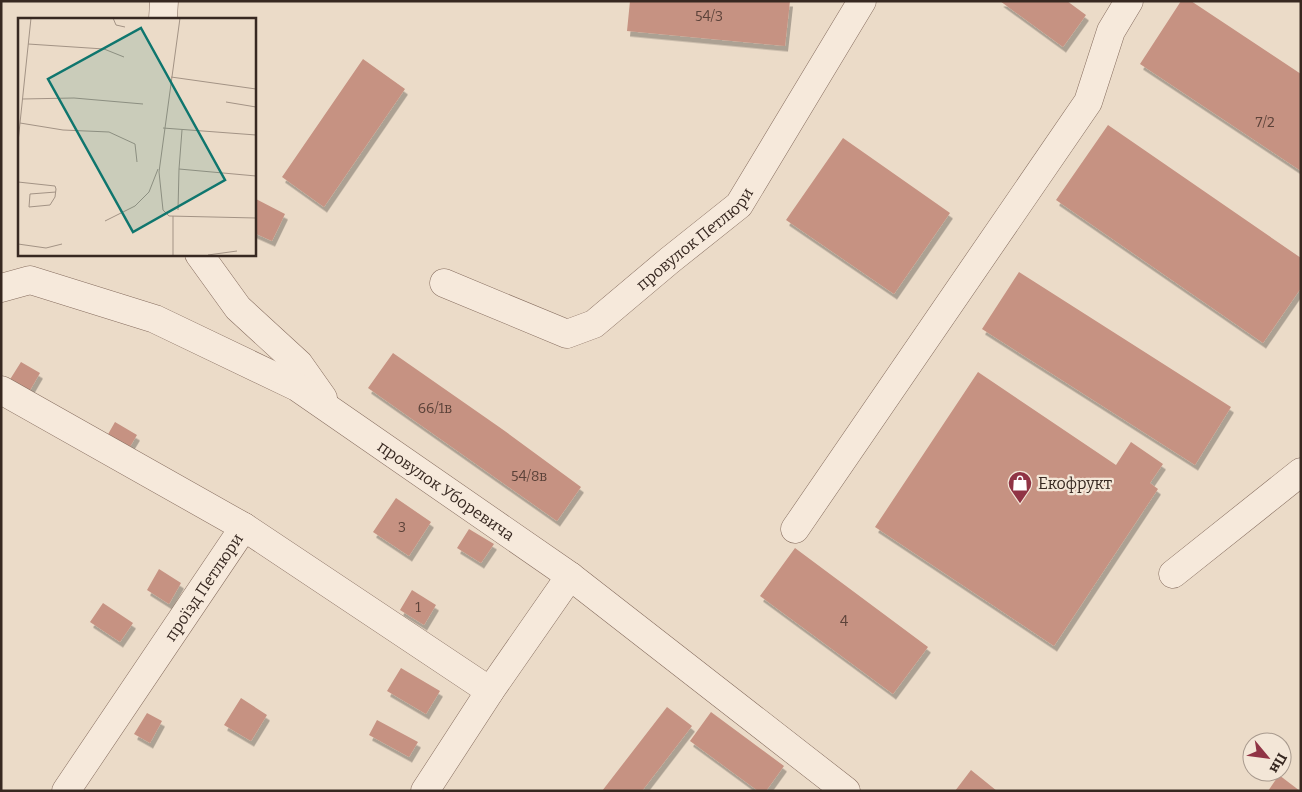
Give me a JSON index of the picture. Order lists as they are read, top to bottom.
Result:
{
  "streets": {
    "street": ["провулок Петлюри", "провулок Уборевича", "проїзд Петлюри"]
  },
  "places": {
    "shop": ["Екофрукт"]
  },
  "house_numbers": [
    "54/3",
    "7/2",
    "66/1в",
    "54/8в",
    "3",
    "1",
    "4"
  ],
  "north": "bottom right"
}
